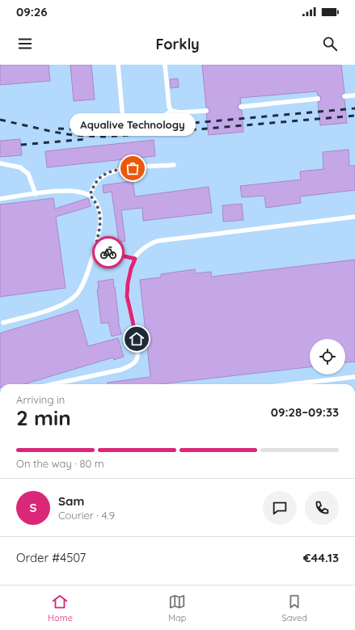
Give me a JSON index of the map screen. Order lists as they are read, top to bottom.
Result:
{
  "places": ["Aqualive Technology"],
  "page": {
    "status": "09:26",
    "header": "Forkly",
    "bubble": "Aqualive Technology",
    "heading": ["2 min", "Arriving in", "09:28–09:33"],
    "panel": [
      "Sam",
      "Courier · 4.9",
      "Order #4507",
      "€44.13"
    ],
    "bar": "On the way · 80 m",
    "round": "S",
    "tabs": ["Home", "Map", "Saved"]
  }
}
